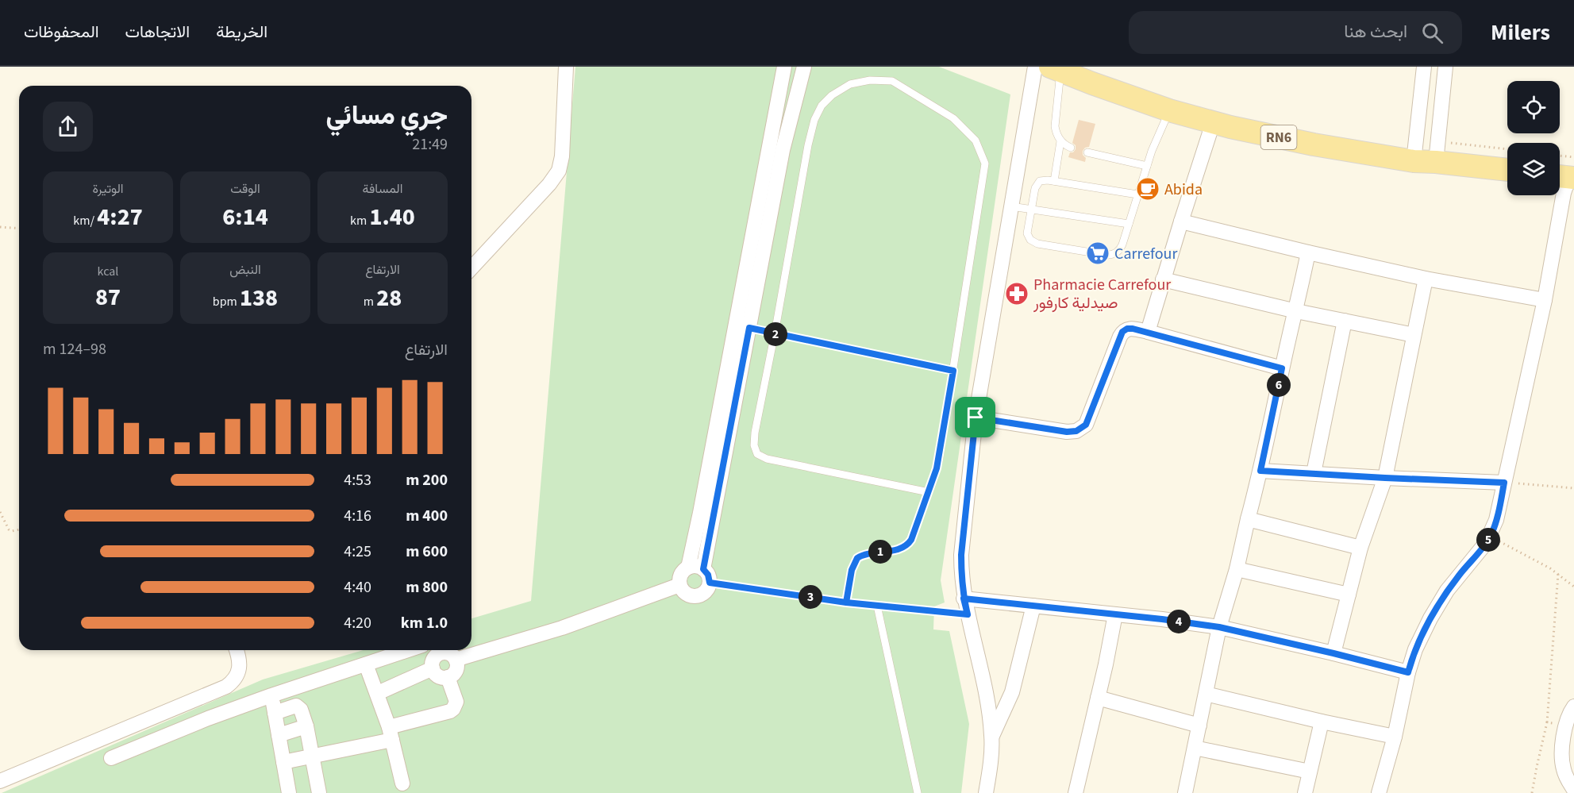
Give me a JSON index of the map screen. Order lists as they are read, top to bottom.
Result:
{
  "streets": {
    "main road": ["RN6"]
  },
  "places": {
    "cafe": ["Abida"],
    "supermarket": ["Carrefour"],
    "pharmacy": ["Pharmacie Carrefour صيدلية كارفور"]
  },
  "page": {
    "header": "Milers",
    "search": "ابحث هنا",
    "nav": ["الخريطة", "الاتجاهات", "المحفوظات"],
    "heading": ["جري مسائي", "21:49"],
    "stats": [
      ["المسافة", "1.40 km"],
      ["الوقت", "6:14"],
      ["الوتيرة", "4:27 /km"],
      ["الارتفاع", "28 m"],
      ["النبض", "138 bpm"],
      ["kcal", "87"]
    ],
    "pins": [
      "2",
      "6",
      "5",
      "1",
      "3",
      "4"
    ],
    "chart": ["الارتفاع", "98–124 m"],
    "list": [
      {
        "name": "200 m",
        "note": "4:53"
      },
      {
        "name": "400 m",
        "note": "4:16"
      },
      {
        "name": "600 m",
        "note": "4:25"
      },
      {
        "name": "800 m",
        "note": "4:40"
      },
      {
        "name": "1.0 km",
        "note": "4:20"
      }
    ]
  }
}
